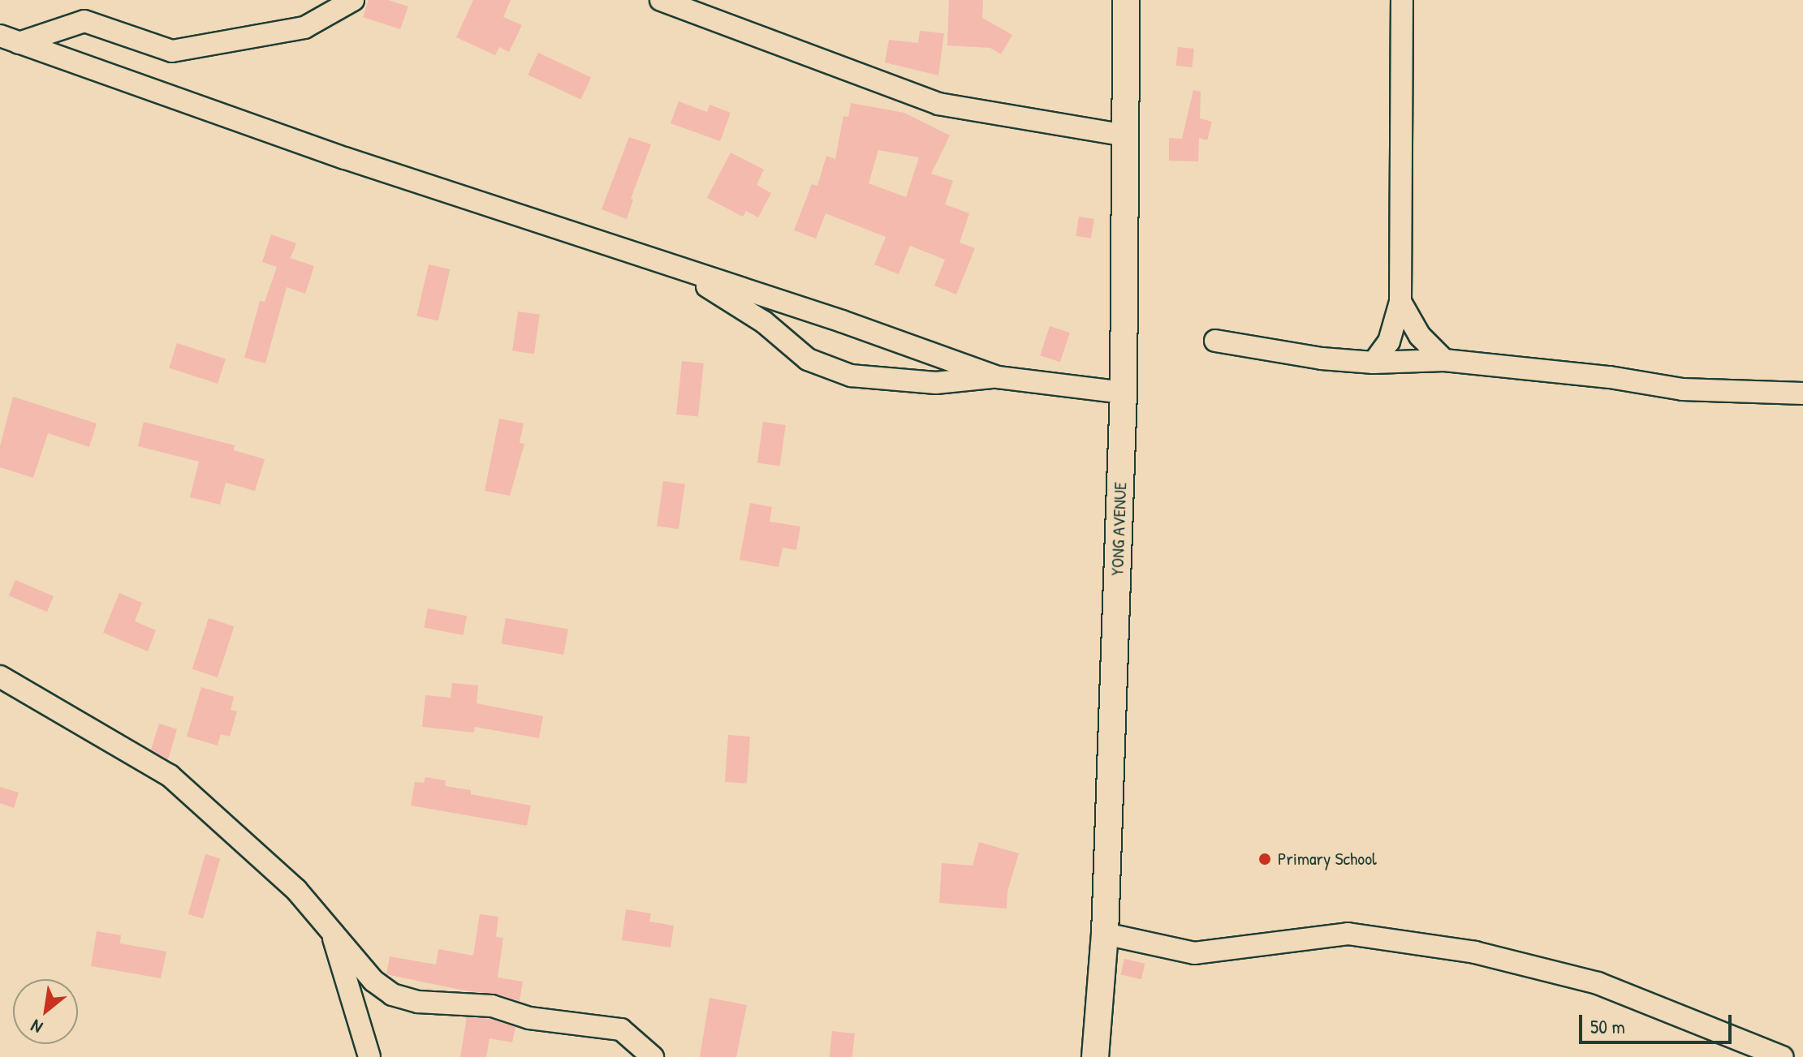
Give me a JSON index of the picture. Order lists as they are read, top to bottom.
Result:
{
  "streets": {
    "street": ["YONG AVENUE"]
  },
  "places": ["Primary School"],
  "scale_bar": "50 m",
  "north": "bottom left"
}
